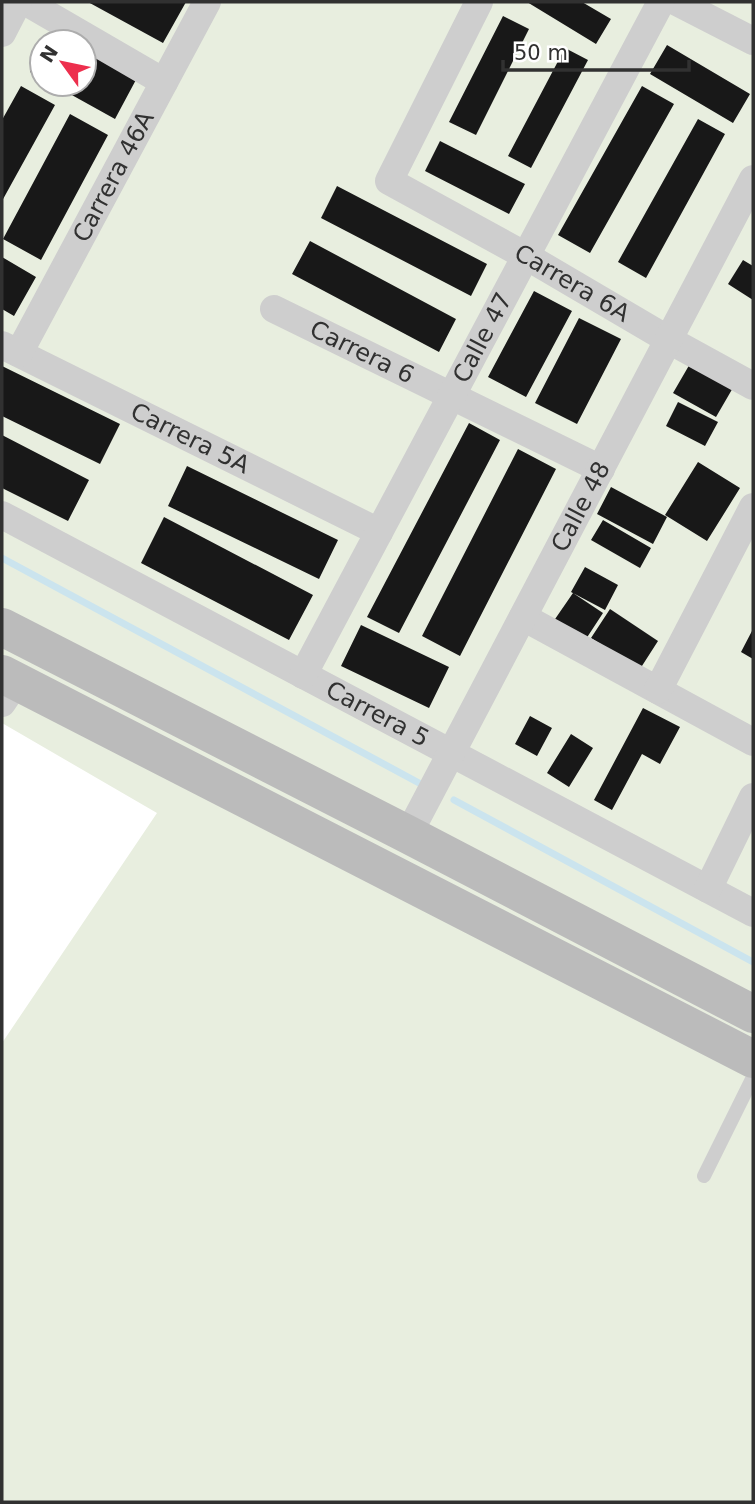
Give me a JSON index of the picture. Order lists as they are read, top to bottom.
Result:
{
  "streets": {
    "street": [
      "Carrera 46A",
      "Carrera 6A",
      "Calle 47",
      "Carrera 6",
      "Carrera 5A",
      "Calle 48",
      "Carrera 5"
    ]
  },
  "crossings": [
    ["Carrera 46A", "Carrera 5A"],
    ["Carrera 6A", "Calle 47"],
    ["Carrera 6A", "Calle 48"],
    ["Calle 47", "Carrera 6"],
    ["Calle 47", "Carrera 5A"],
    ["Calle 47", "Carrera 5"],
    ["Carrera 6", "Calle 48"],
    ["Calle 48", "Carrera 5"]
  ],
  "scale_bar": "50 m",
  "north": "top left"
}
